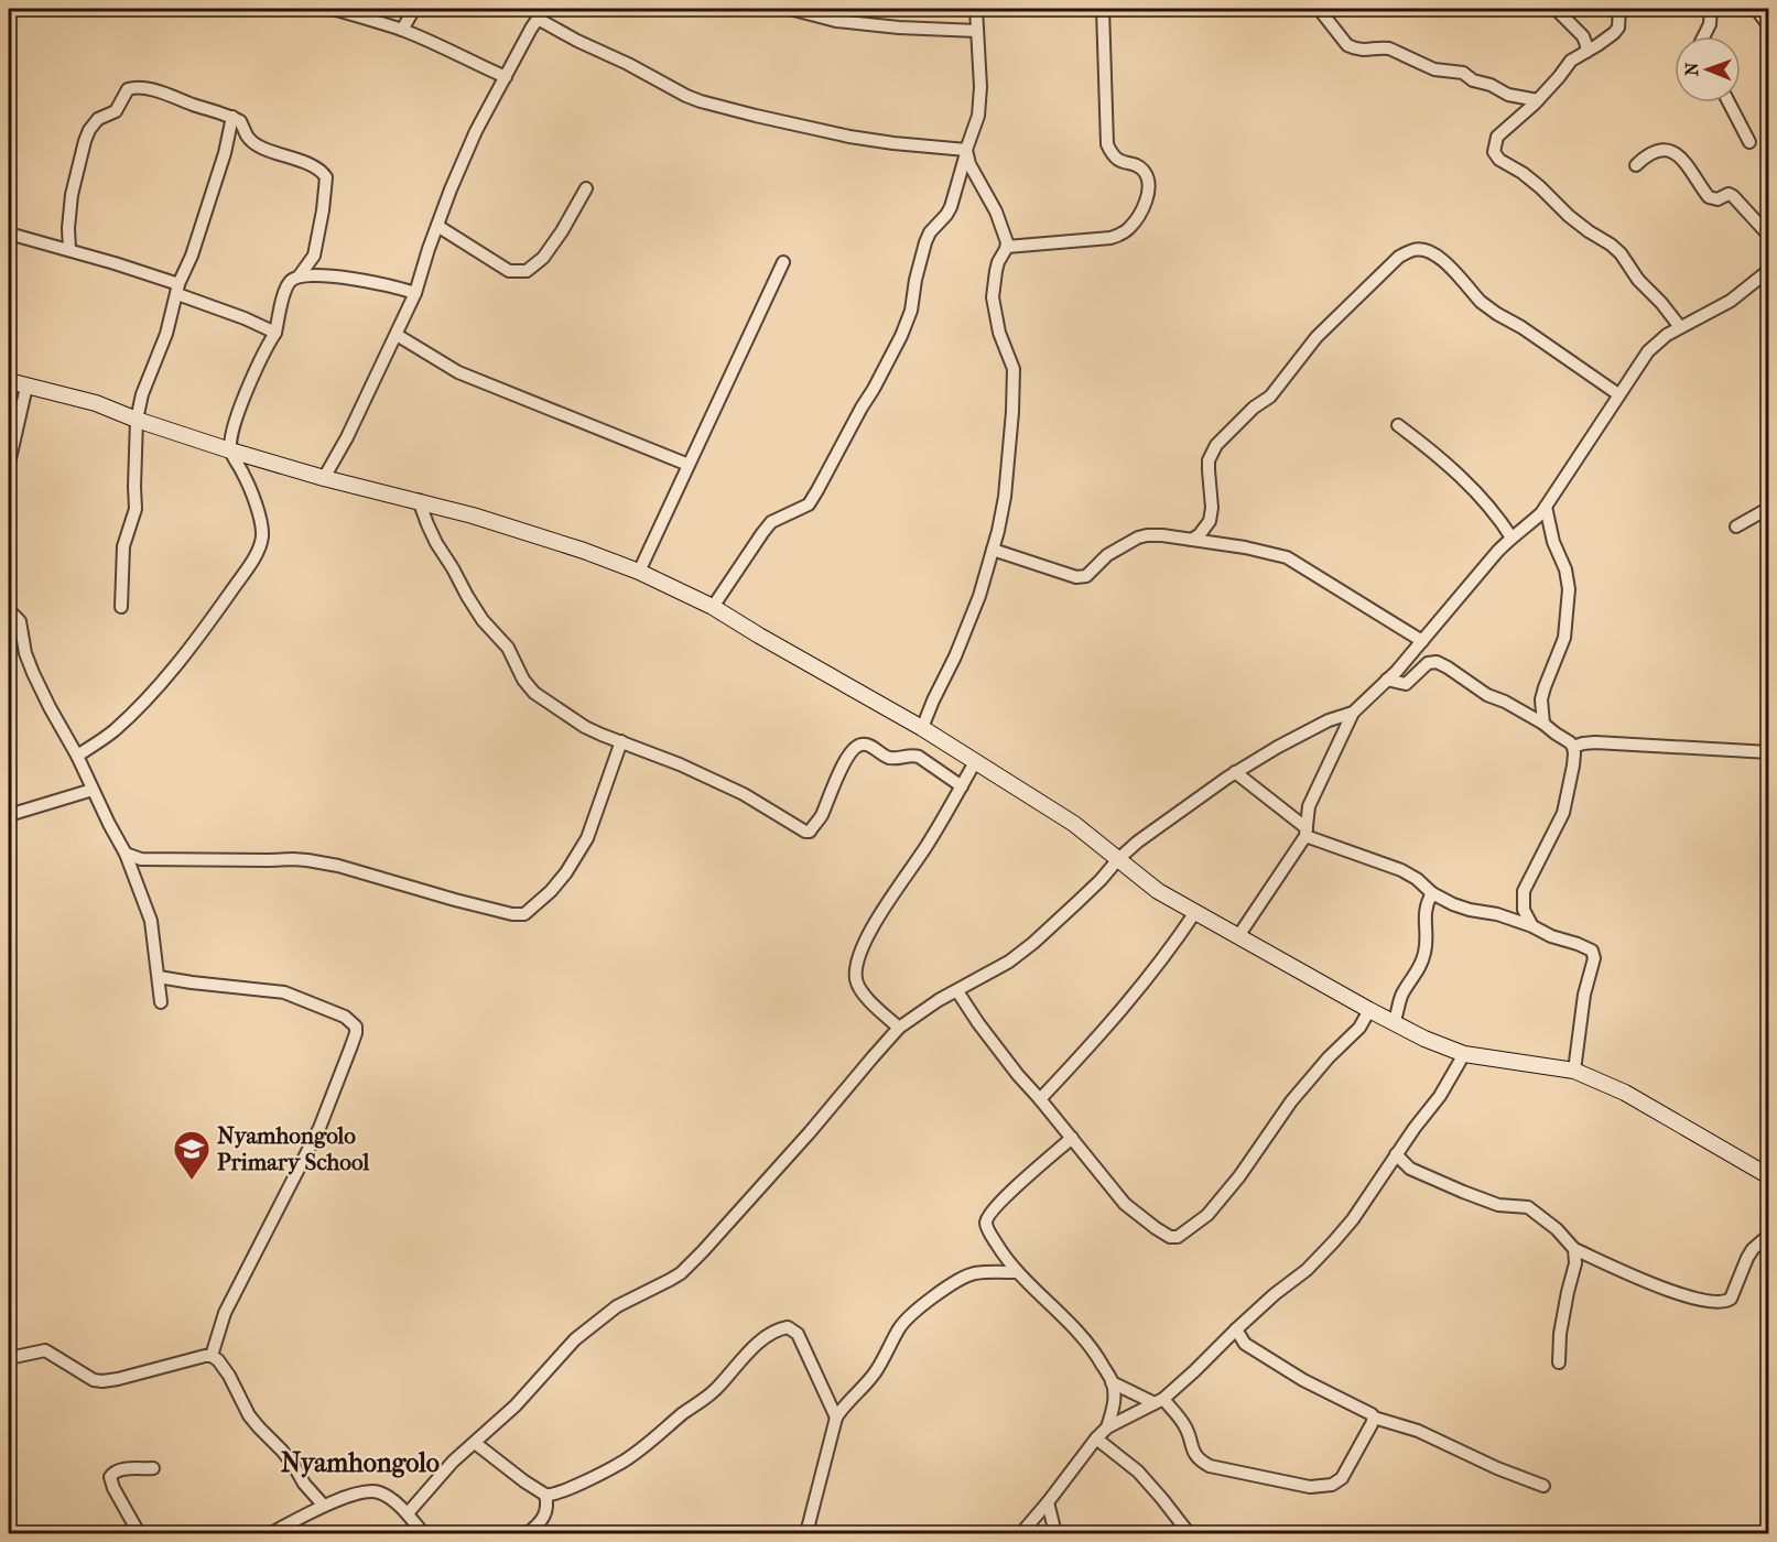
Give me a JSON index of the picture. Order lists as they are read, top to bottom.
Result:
{
  "districts": ["Nyamhongolo"],
  "places": {
    "school or university": ["Nyamhongolo Primary School"]
  },
  "north": "left"
}
